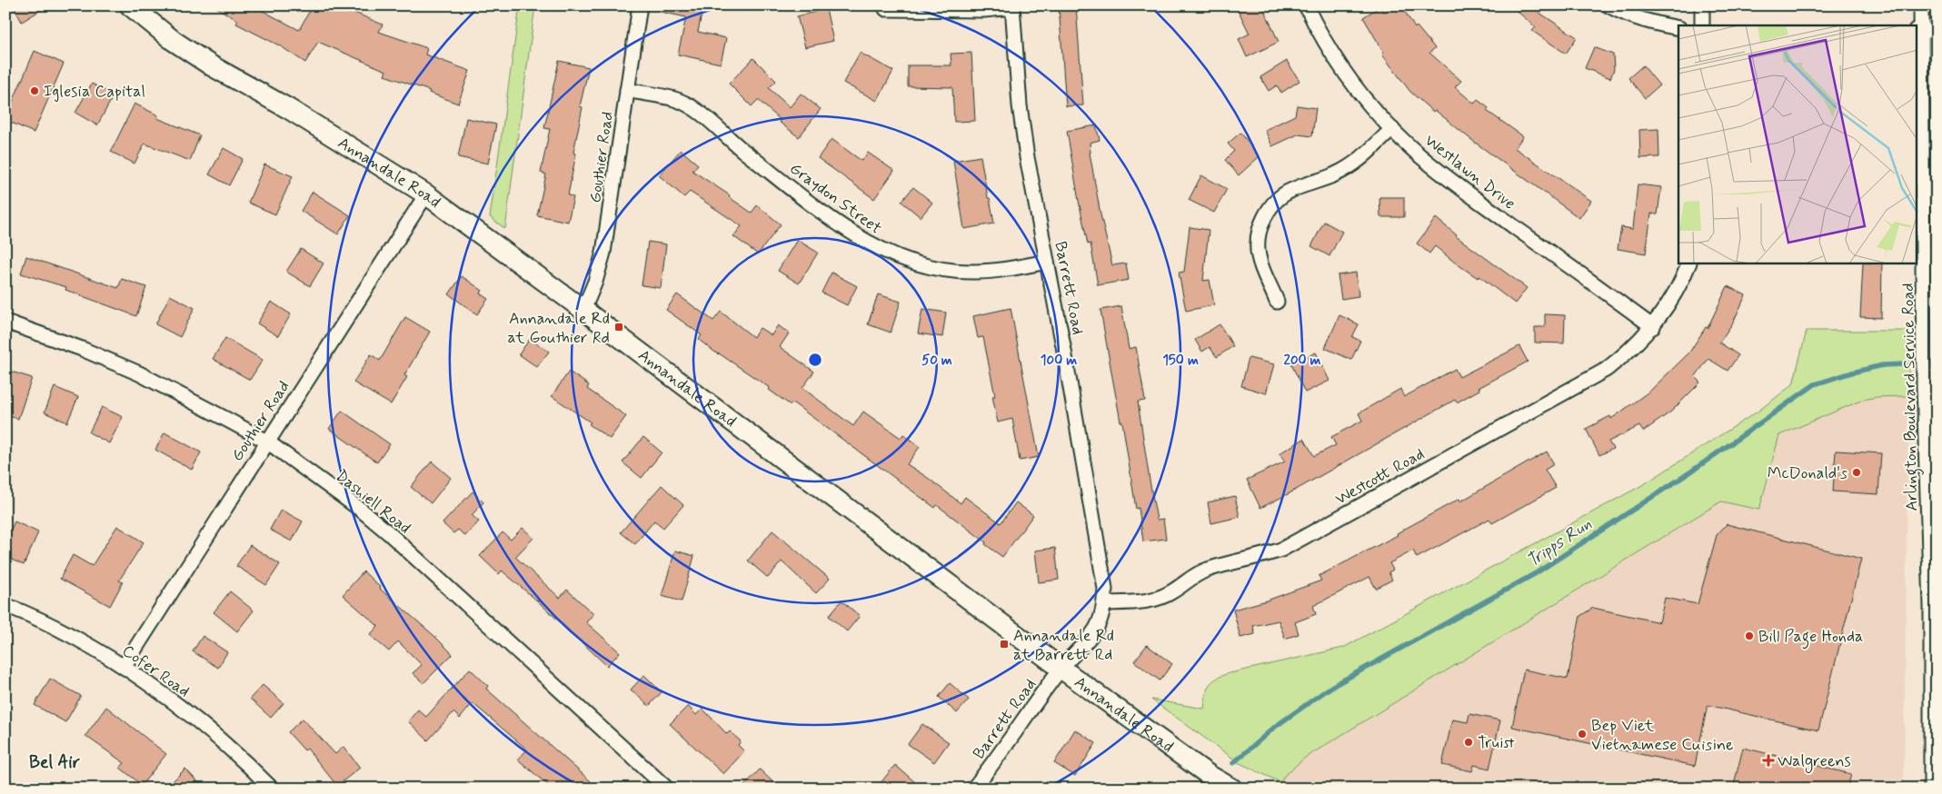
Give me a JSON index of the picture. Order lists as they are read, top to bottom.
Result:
{
  "streets": {
    "main road": ["Annandale Road"],
    "street": [
      "Gouthier Road",
      "Westlawn Drive",
      "Graydon Street",
      "Barrett Road",
      "Arlington Boulevard Service Road",
      "Westcott Road",
      "Dashiell Road",
      "Cofer Road"
    ]
  },
  "crossings": [
    ["Gouthier Road", "Annandale Road"],
    ["Gouthier Road", "Graydon Street"],
    ["Gouthier Road", "Dashiell Road"],
    ["Gouthier Road", "Cofer Road"],
    ["Annandale Road", "Barrett Road"],
    ["Westlawn Drive", "Westcott Road"],
    ["Graydon Street", "Barrett Road"],
    ["Barrett Road", "Westcott Road"]
  ],
  "districts": ["Bel Air"],
  "water": ["Tripps Run"],
  "places": {
    "other": [
      "Iglesia Capital",
      "McDonald's",
      "Bill Page Honda",
      "Bep Viet Vietnamese Cuisine",
      "Truist"
    ],
    "transit": ["Annandale Rd at Gouthier Rd", "Annandale Rd at Barrett Rd"],
    "health": ["Walgreens"]
  },
  "rings": [
    "50 m",
    "100 m",
    "150 m",
    "200 m"
  ]
}
